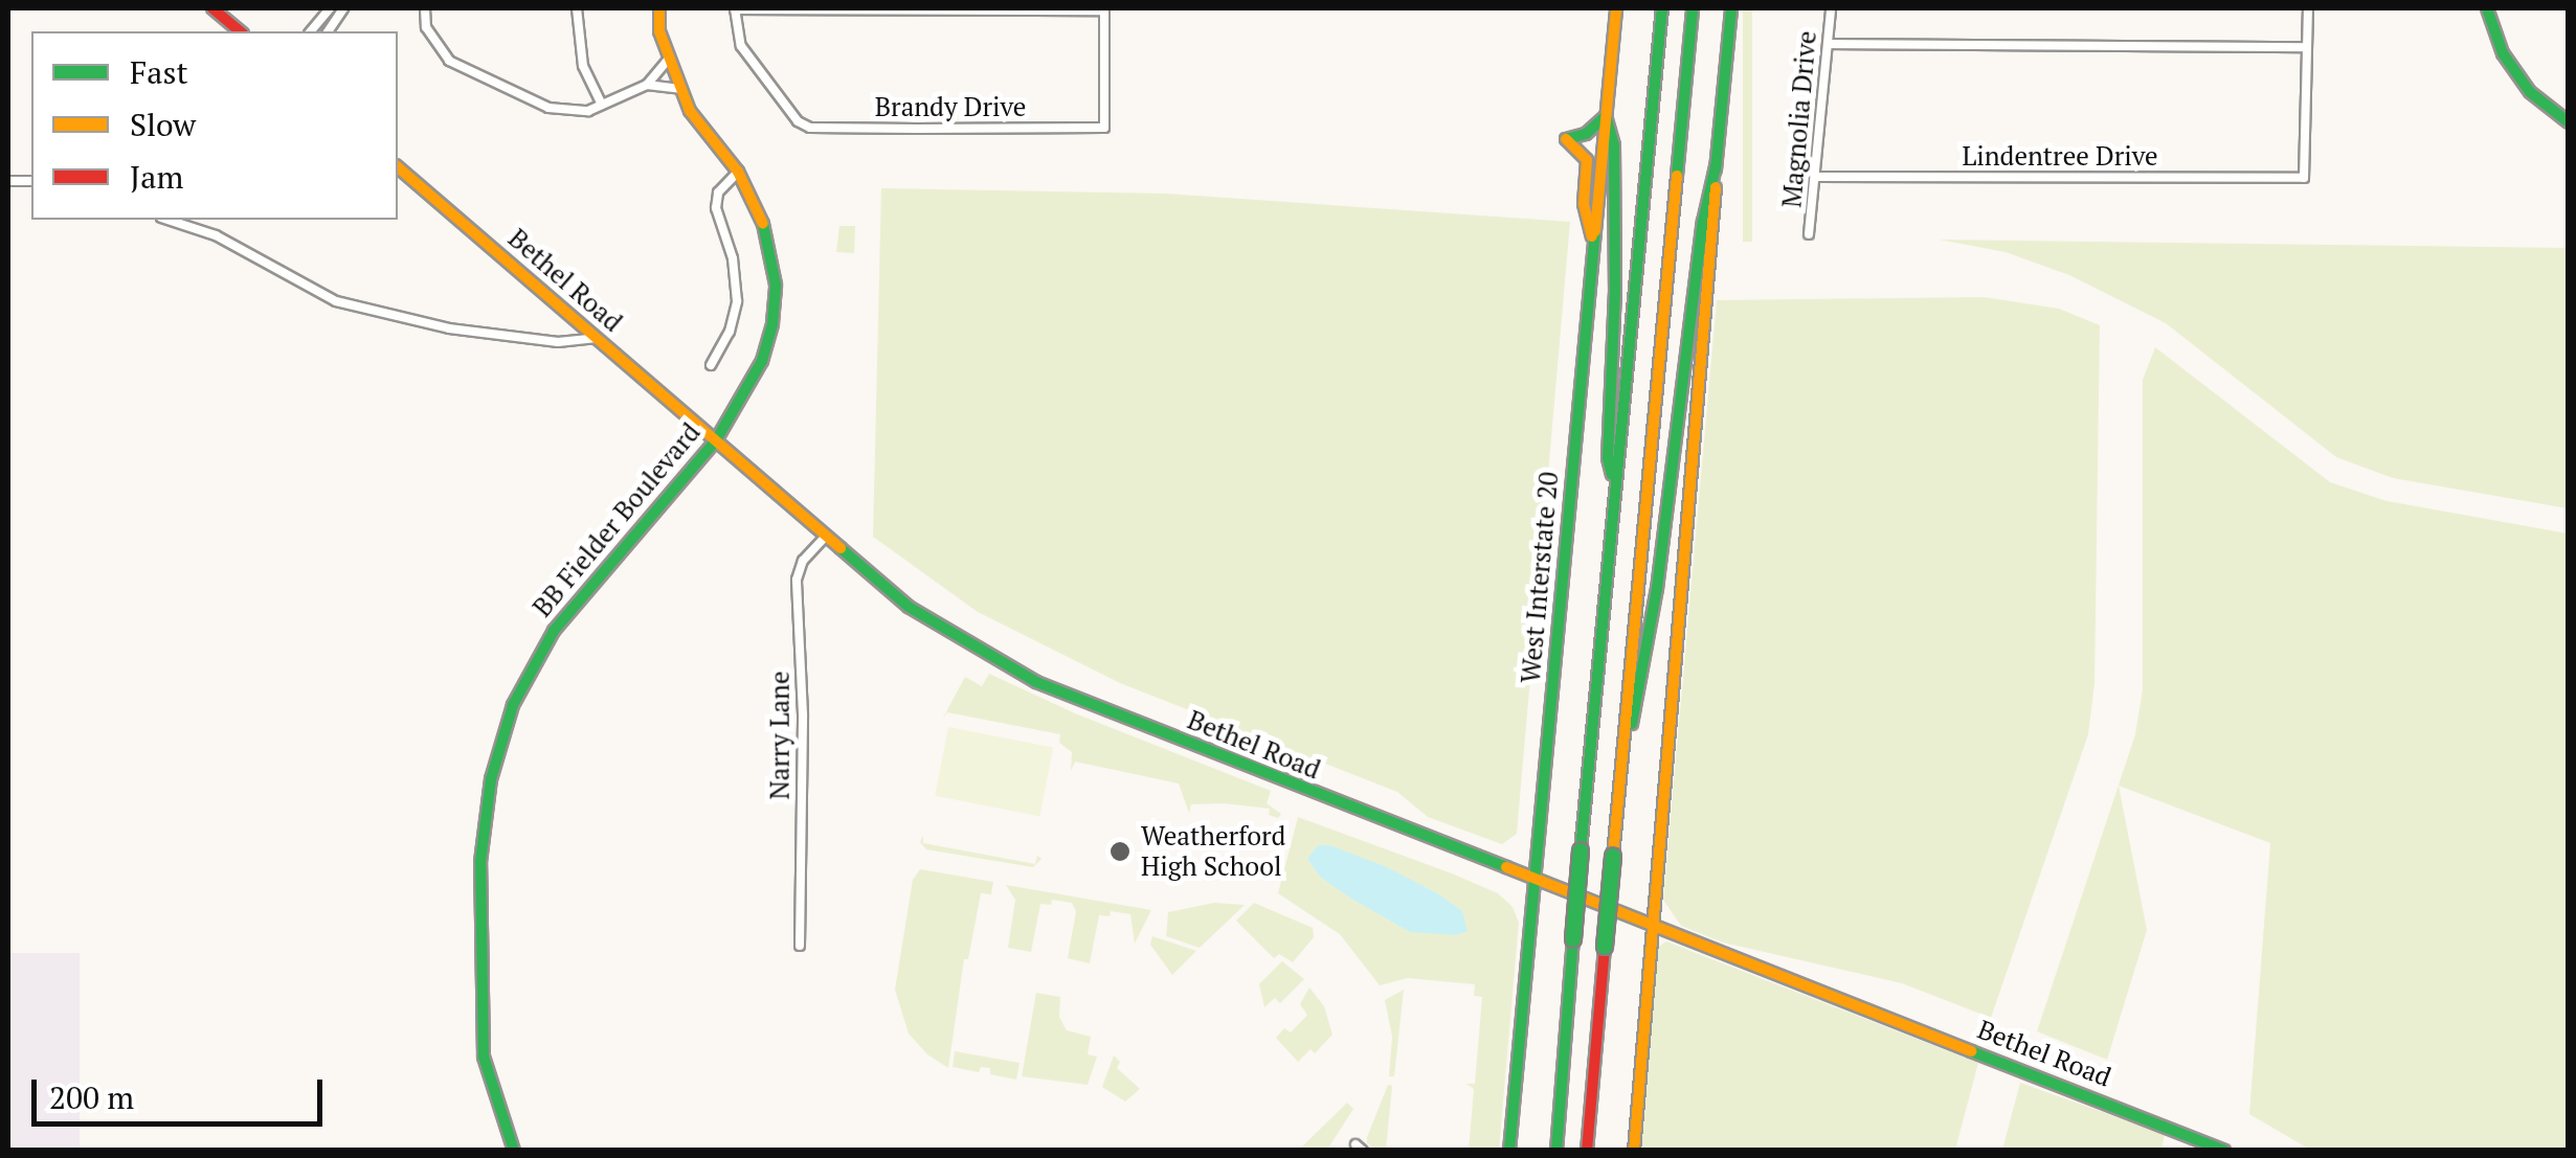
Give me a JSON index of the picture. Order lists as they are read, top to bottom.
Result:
{
  "streets": {
    "main road": ["Bethel Road", "BB Fielder Boulevard", "West Interstate 20"],
    "street": [
      "Brandy Drive",
      "Magnolia Drive",
      "Lindentree Drive",
      "Narry Lane"
    ]
  },
  "crossings": [
    ["Magnolia Drive", "Lindentree Drive"],
    ["Bethel Road", "BB Fielder Boulevard"],
    ["Bethel Road", "West Interstate 20"],
    ["Bethel Road", "Narry Lane"]
  ],
  "places": ["Weatherford High School"],
  "legend": ["Fast", "Slow", "Jam"],
  "scale_bar": "200 m"
}
